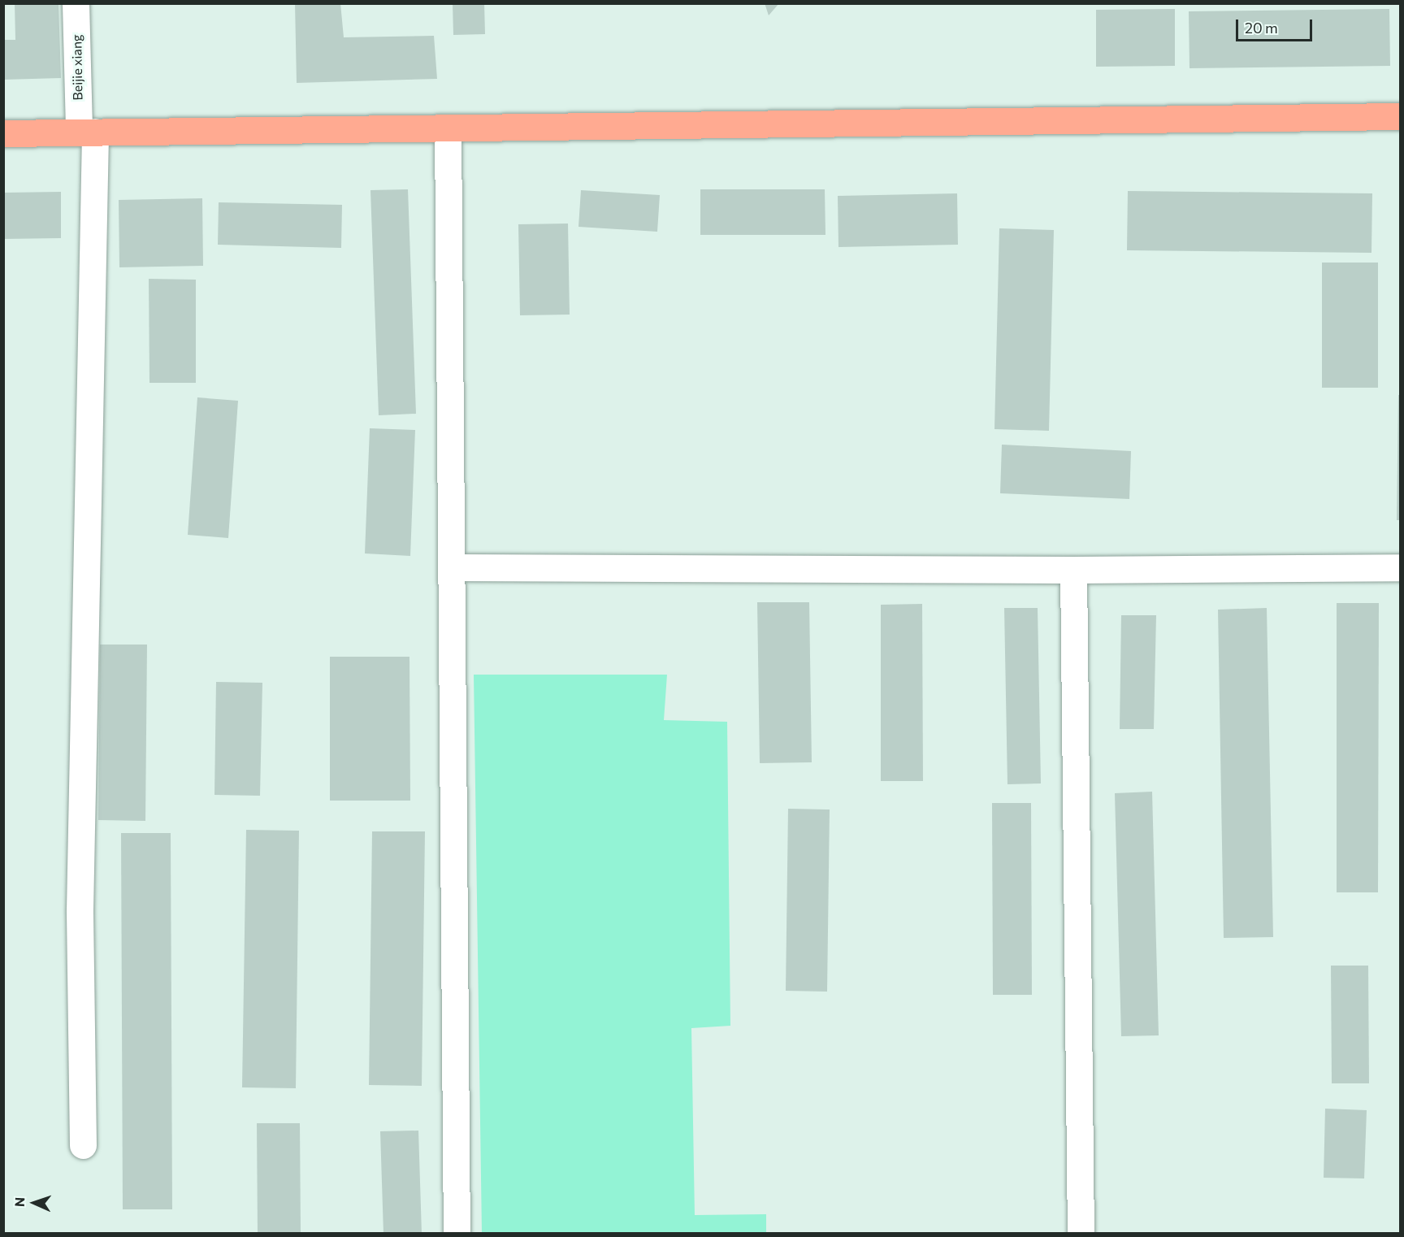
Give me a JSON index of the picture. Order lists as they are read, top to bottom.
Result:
{
  "streets": {
    "street": ["Beijie xiang"]
  },
  "scale_bar": "20 m",
  "north": "left"
}
